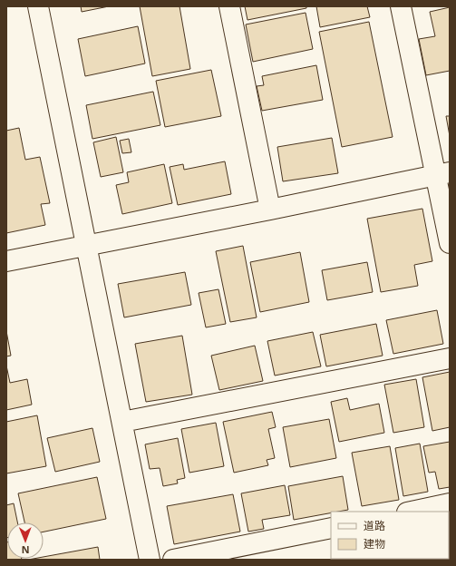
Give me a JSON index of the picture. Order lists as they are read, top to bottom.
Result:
{
  "legend": ["道路", "建物"],
  "north": "bottom"
}
